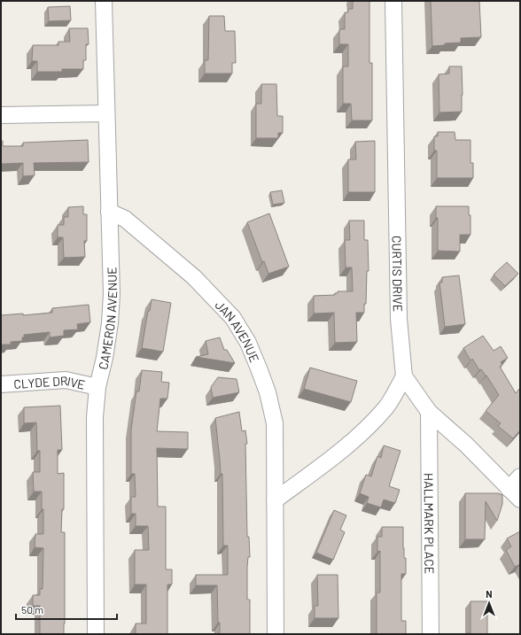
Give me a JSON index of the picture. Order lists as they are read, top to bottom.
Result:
{
  "streets": {
    "street": [
      "CURTIS DRIVE",
      "CAMERON AVENUE",
      "JAN AVENUE",
      "CLYDE DRIVE",
      "HALLMARK PLACE"
    ]
  },
  "crossings": [
    ["CURTIS DRIVE", "HALLMARK PLACE"],
    ["CAMERON AVENUE", "JAN AVENUE"],
    ["CAMERON AVENUE", "CLYDE DRIVE"]
  ],
  "scale_bar": "50 m",
  "north": "top"
}
